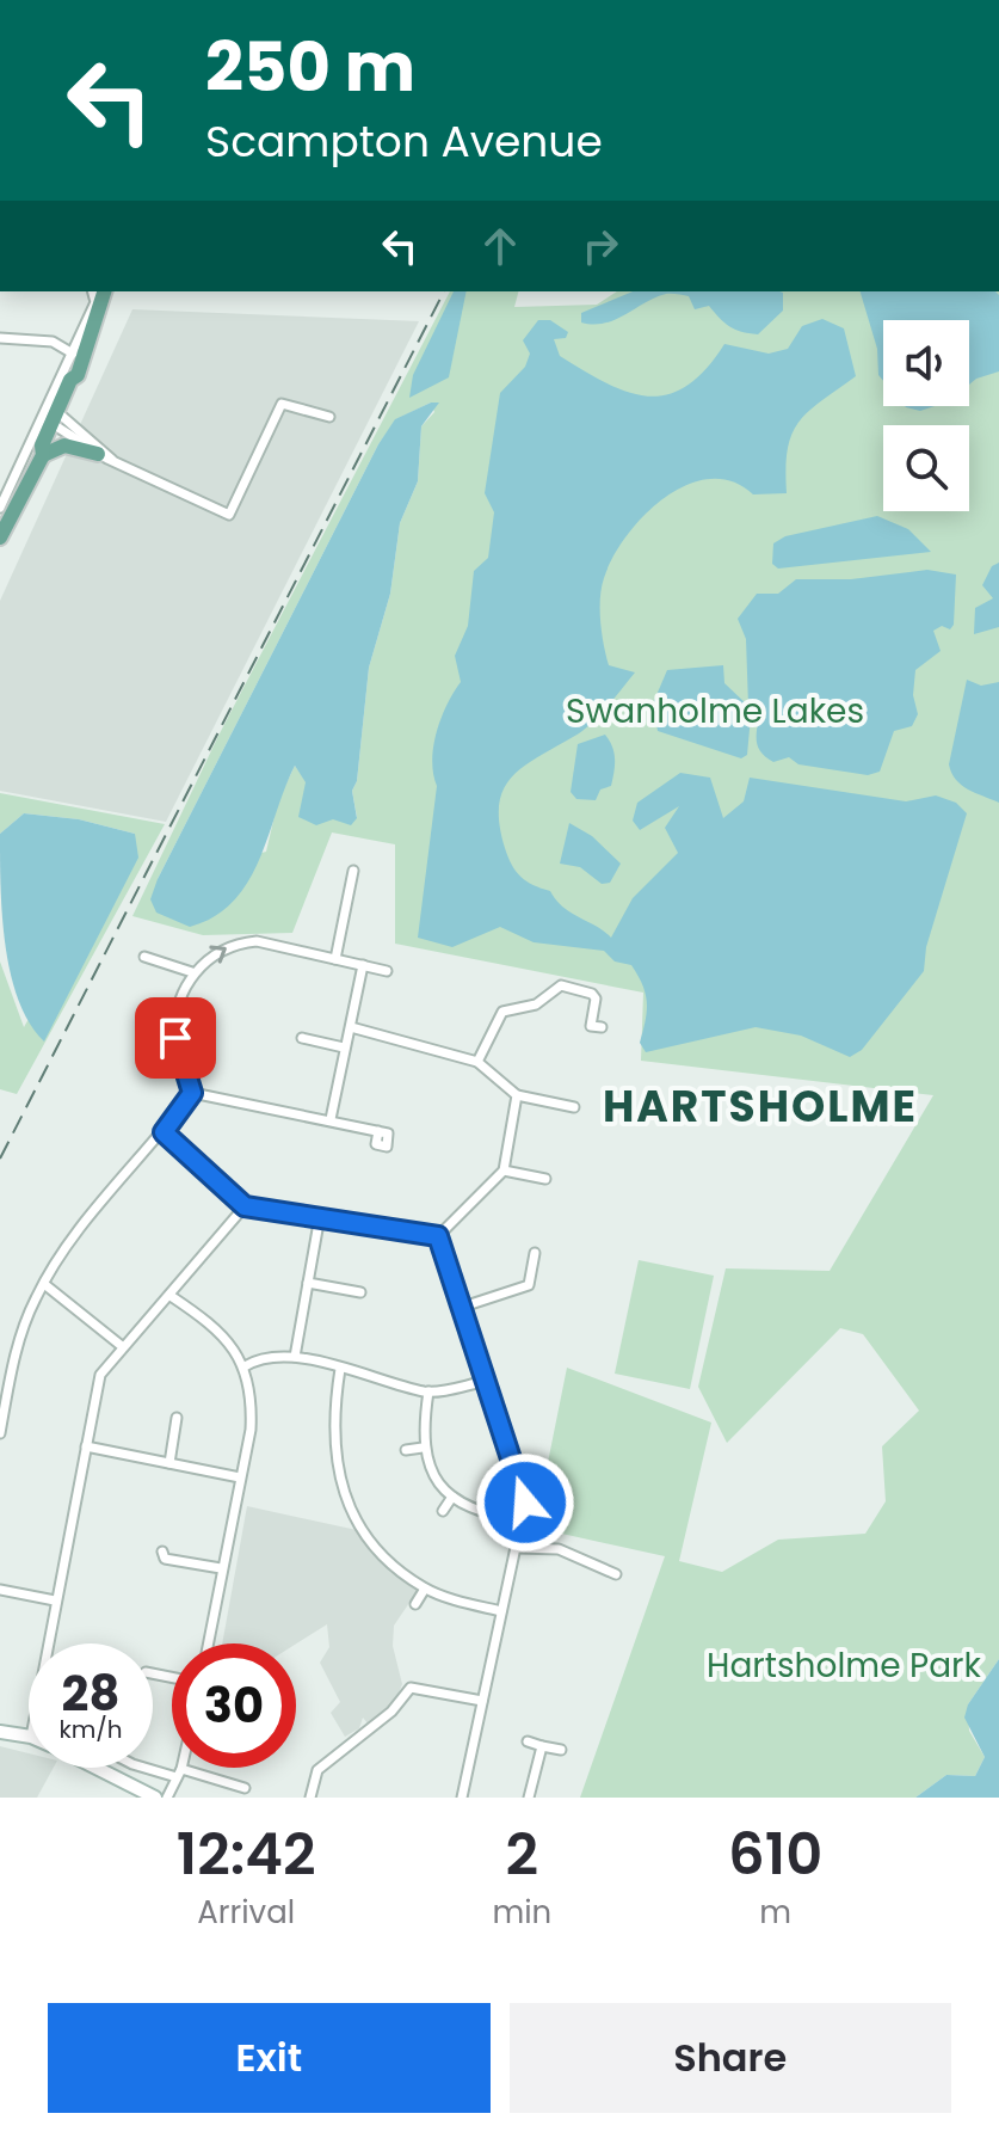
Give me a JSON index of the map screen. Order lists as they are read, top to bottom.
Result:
{
  "districts": ["HARTSHOLME"],
  "parks": ["Swanholme Lakes", "Hartsholme Park"],
  "page": {
    "turn": ["250 m", "Scampton Avenue"],
    "speed": "28 km/h",
    "limit": "30",
    "eta": [
      "12:42",
      "Arrival",
      "2",
      "min",
      "610",
      "m"
    ],
    "buttons": ["Exit", "Share"]
  }
}
